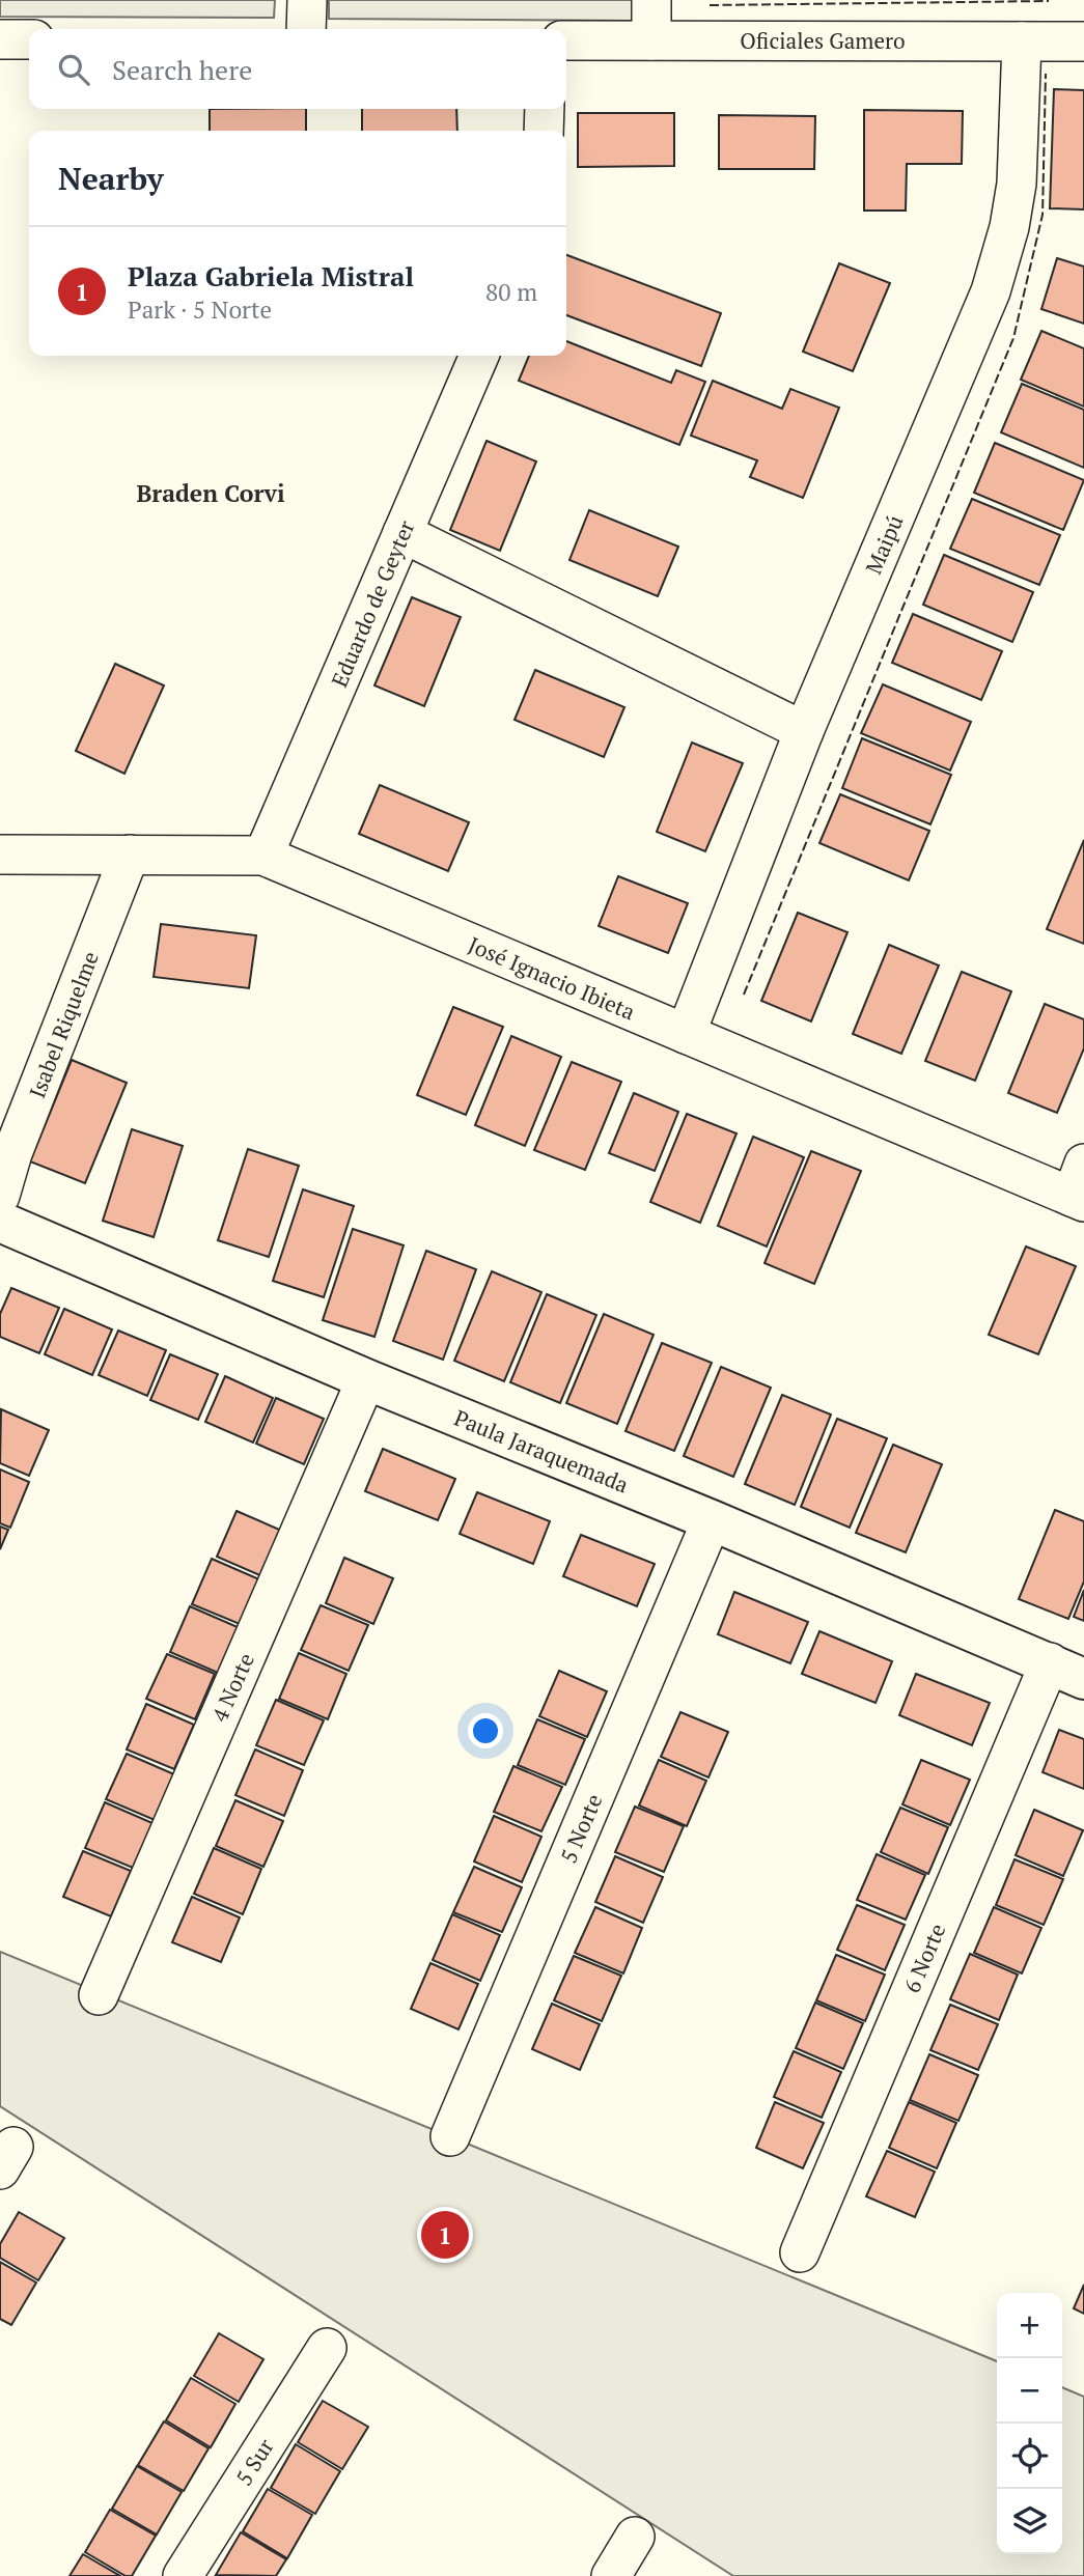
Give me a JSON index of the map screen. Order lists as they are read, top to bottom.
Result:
{
  "streets": {
    "street": [
      "Oficiales Gamero",
      "Maipú",
      "Eduardo de Geyter",
      "José Ignacio Ibieta",
      "Isabel Riquelme",
      "Paula Jaraquemada",
      "4 Norte",
      "5 Norte",
      "6 Norte",
      "5 Sur"
    ]
  },
  "crossings": [
    ["Oficiales Gamero", "Maipú"],
    ["Maipú", "José Ignacio Ibieta"],
    ["Eduardo de Geyter", "José Ignacio Ibieta"],
    ["José Ignacio Ibieta", "Isabel Riquelme"],
    ["Paula Jaraquemada", "4 Norte"],
    ["Paula Jaraquemada", "5 Norte"],
    ["Paula Jaraquemada", "6 Norte"]
  ],
  "districts": ["Braden Corvi"],
  "page": {
    "search": "Search here",
    "heading": "Nearby",
    "list": [
      {
        "mark": "1",
        "name": "Plaza Gabriela Mistral",
        "note": "Park · 5 Norte",
        "value": "80 m"
      }
    ],
    "pins": "1",
    "map_buttons": ["+", "−"]
  }
}
